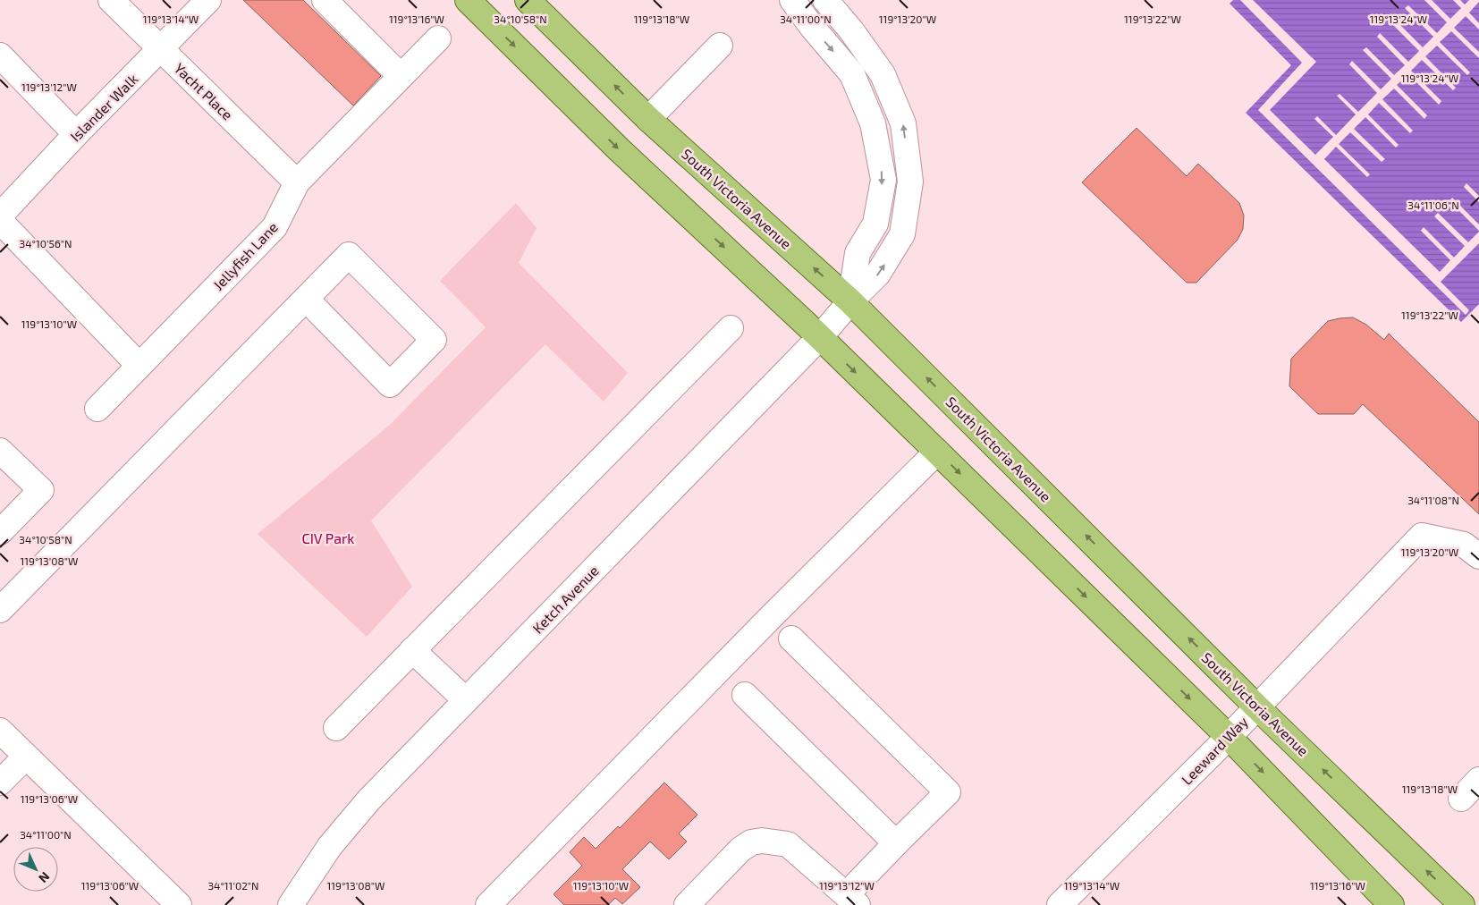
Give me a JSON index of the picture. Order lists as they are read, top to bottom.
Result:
{
  "streets": {
    "main road": ["South Victoria Avenue"],
    "street": [
      "Yacht Place",
      "Islander Walk",
      "Jellyfish Lane",
      "Ketch Avenue",
      "Leeward Way"
    ]
  },
  "crossings": [
    ["Yacht Place", "Islander Walk"],
    ["Yacht Place", "Jellyfish Lane"],
    ["South Victoria Avenue", "Ketch Avenue"],
    ["South Victoria Avenue", "Leeward Way"]
  ],
  "parks": ["CIV Park"],
  "north": "bottom right",
  "coordinates": [
    "119°13'24\"W",
    "119°13'14\"W",
    "119°13'16\"W",
    "119°13'18\"W",
    "119°13'20\"W",
    "119°13'22\"W",
    "34°10'58\"N",
    "34°11'00\"N",
    "119°13'12\"W",
    "34°11'06\"N",
    "34°10'56\"N",
    "119°13'10\"W",
    "34°11'08\"N",
    "119°13'08\"W",
    "119°13'06\"W",
    "34°11'02\"N"
  ]
}
